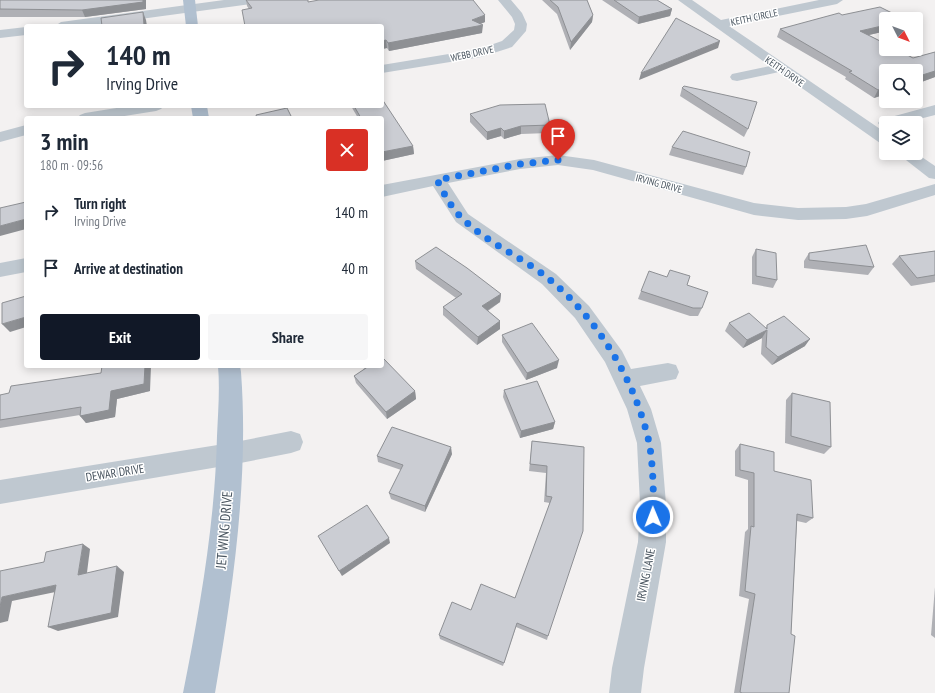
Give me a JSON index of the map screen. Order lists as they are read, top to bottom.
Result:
{
  "streets": {
    "main road": ["JET WING DRIVE"],
    "street": [
      "KEITH CIRCLE",
      "WEBB DRIVE",
      "KEITH DRIVE",
      "IRVING DRIVE",
      "DEWAR DRIVE",
      "IRVING LANE"
    ]
  },
  "crossings": [
    ["KEITH CIRCLE", "KEITH DRIVE"],
    ["IRVING DRIVE", "IRVING LANE"],
    ["DEWAR DRIVE", "JET WING DRIVE"]
  ],
  "north": "bottom right",
  "page": {
    "turn": ["140 m", "Irving Drive"],
    "heading": ["3 min", "180 m · 09:56"],
    "list": [
      {
        "name": "Turn right",
        "note": "Irving Drive",
        "value": "140 m"
      },
      {
        "name": "Arrive at destination",
        "value": "40 m"
      }
    ],
    "buttons": ["Exit", "Share"]
  }
}
